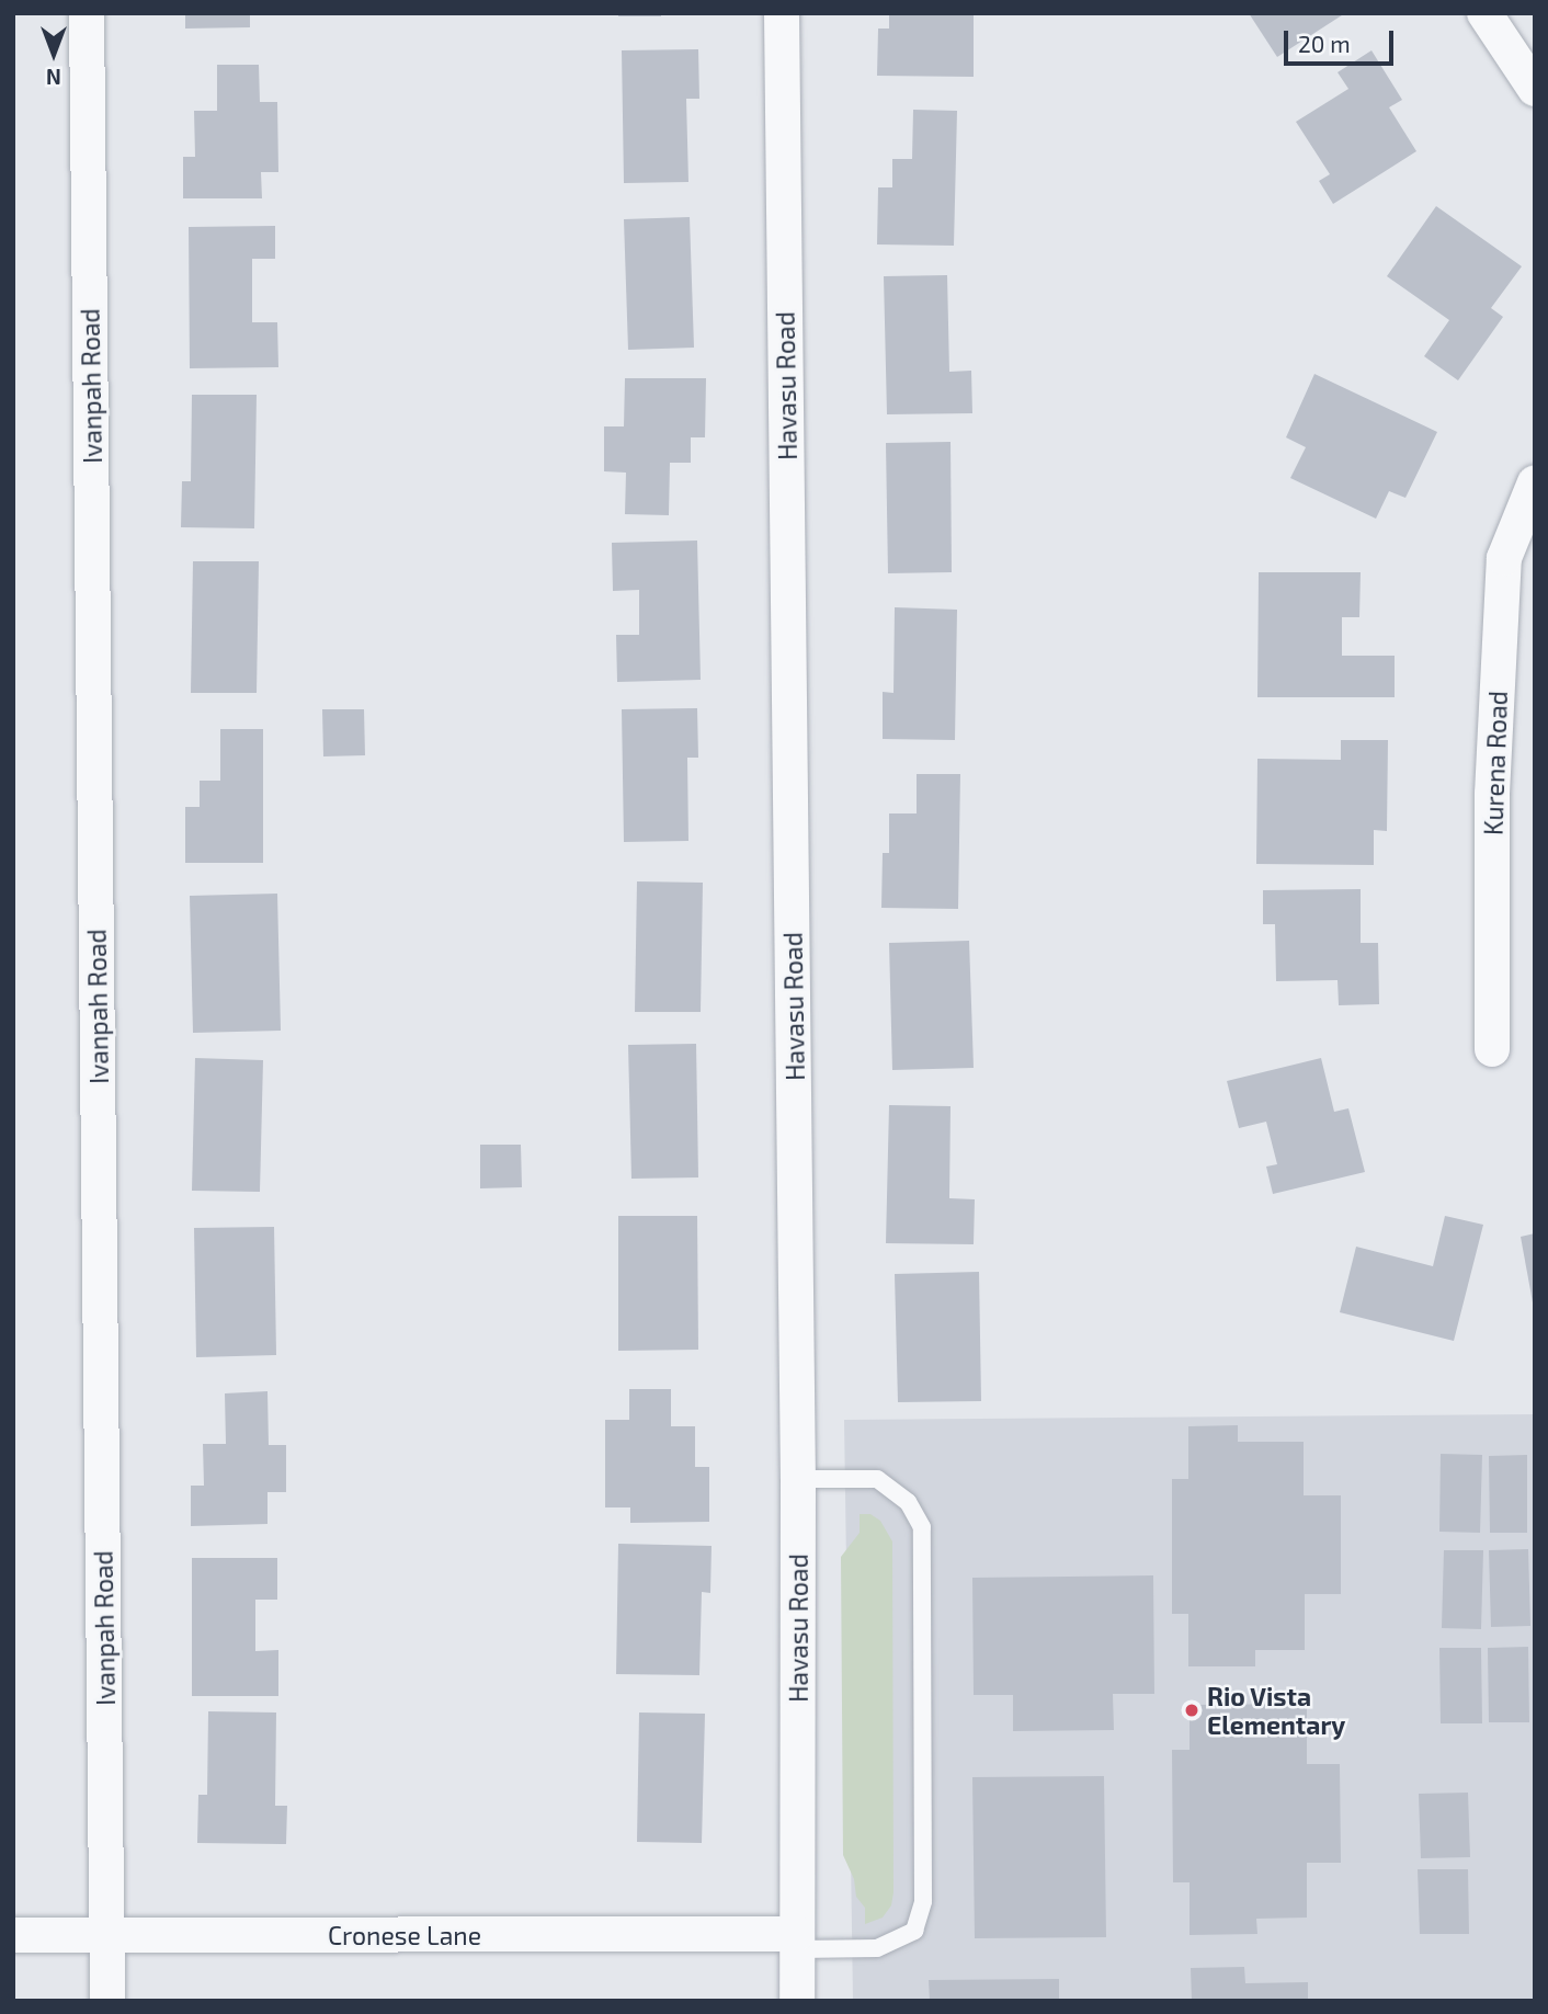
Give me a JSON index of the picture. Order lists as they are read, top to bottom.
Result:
{
  "streets": {
    "street": [
      "Ivanpah Road",
      "Havasu Road",
      "Kurena Road",
      "Cronese Lane"
    ]
  },
  "crossings": [
    ["Ivanpah Road", "Cronese Lane"],
    ["Havasu Road", "Cronese Lane"]
  ],
  "places": ["Rio Vista Elementary"],
  "scale_bar": "20 m",
  "north": "bottom"
}
